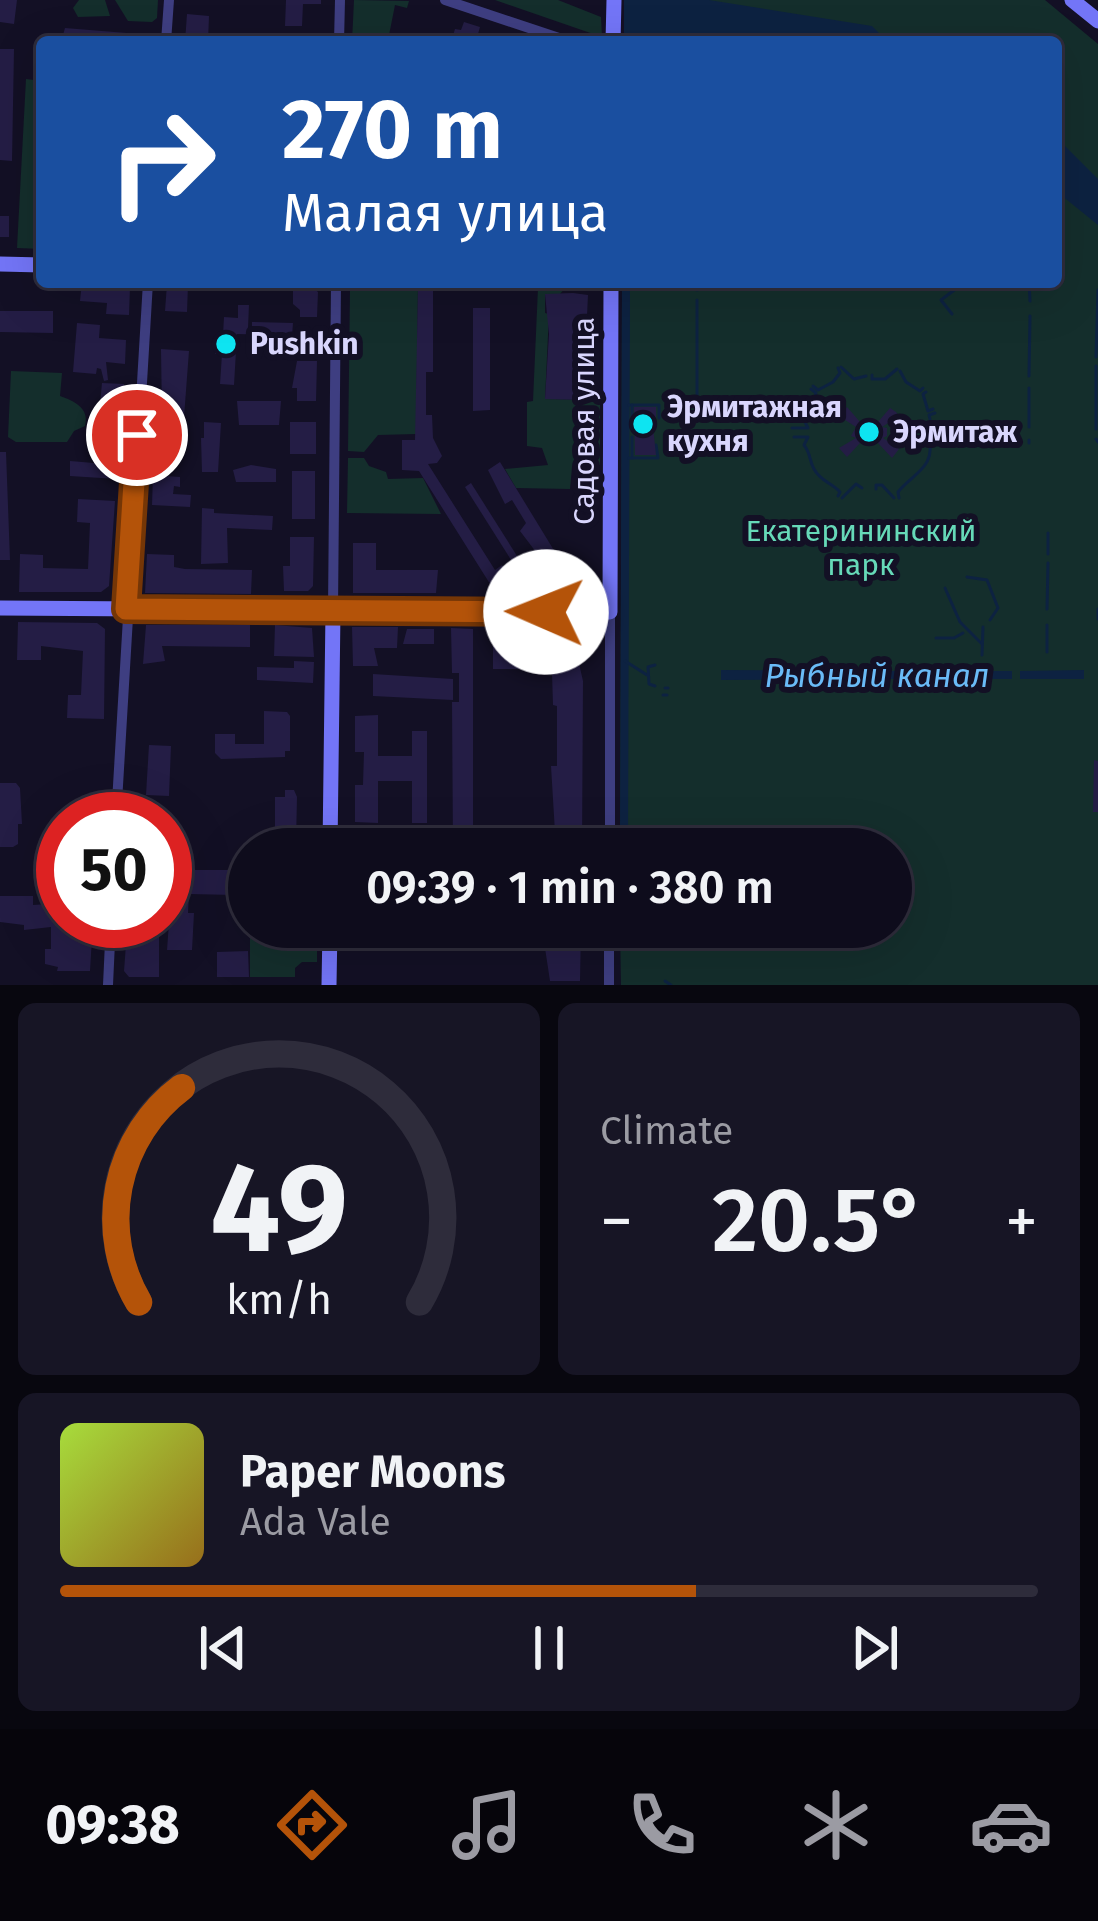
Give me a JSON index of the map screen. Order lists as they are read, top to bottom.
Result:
{
  "streets": {
    "main road": ["Садовая улица"]
  },
  "water": ["Рыбный канал"],
  "parks": ["Екатерининский парк"],
  "places": ["Pushkin", "Эрмитажная кухня", "Эрмитаж"],
  "page": {
    "turn": ["270 m", "Малая улица"],
    "limit": "50",
    "trip": "09:39 · 1 min · 380 m",
    "tile": "Climate",
    "heat": ["−", "20.5°", "+"],
    "song": ["Paper Moons", "Ada Vale"],
    "tabs": "09:38",
    "gauge": ["49", "km/h"]
  }
}
